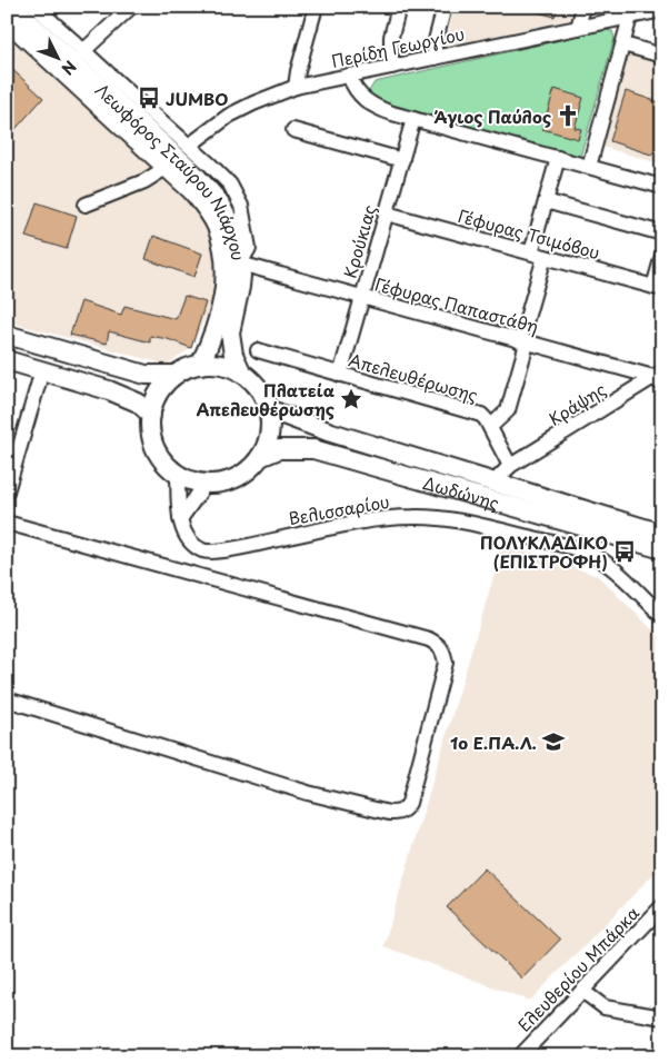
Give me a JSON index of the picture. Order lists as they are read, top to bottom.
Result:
{
  "streets": {
    "main road": ["Λεωφόρος Σταύρου Νιάρχου", "Δωδώνης"],
    "street": [
      "Περίδη Γεωργίου",
      "Γέφυρας Τσιμόβου",
      "Κρούκιας",
      "Γέφυρας Παπαστάθη",
      "Απελευθέρωσης",
      "Κράψης",
      "Βελισσαρίου",
      "Ελευθερίου Μπάρκα"
    ]
  },
  "crossings": [
    ["Λεωφόρος Σταύρου Νιάρχου", "Γέφυρας Παπαστάθη"],
    ["Λεωφόρος Σταύρου Νιάρχου", "Δωδώνης"],
    ["Λεωφόρος Σταύρου Νιάρχου", "Βελισσαρίου"],
    ["Γέφυρας Τσιμόβου", "Κρούκιας"],
    ["Κρούκιας", "Γέφυρας Παπαστάθη"],
    ["Κρούκιας", "Απελευθέρωσης"],
    ["Γέφυρας Παπαστάθη", "Κράψης"],
    ["Απελευθέρωσης", "Κράψης"],
    ["Δωδώνης", "Βελισσαρίου"]
  ],
  "places": {
    "bus stop": ["JUMBO", "ΠΟΛΥΚΛΑΔΙΚΟ (ΕΠΙΣΤΡΟΦΗ)"],
    "church": ["Άγιος Παύλος"],
    "place": ["Πλατεία Απελευθέρωσης"],
    "school or university": ["1ο Ε.ΠΑ.Λ."]
  },
  "north": "bottom right"
}
